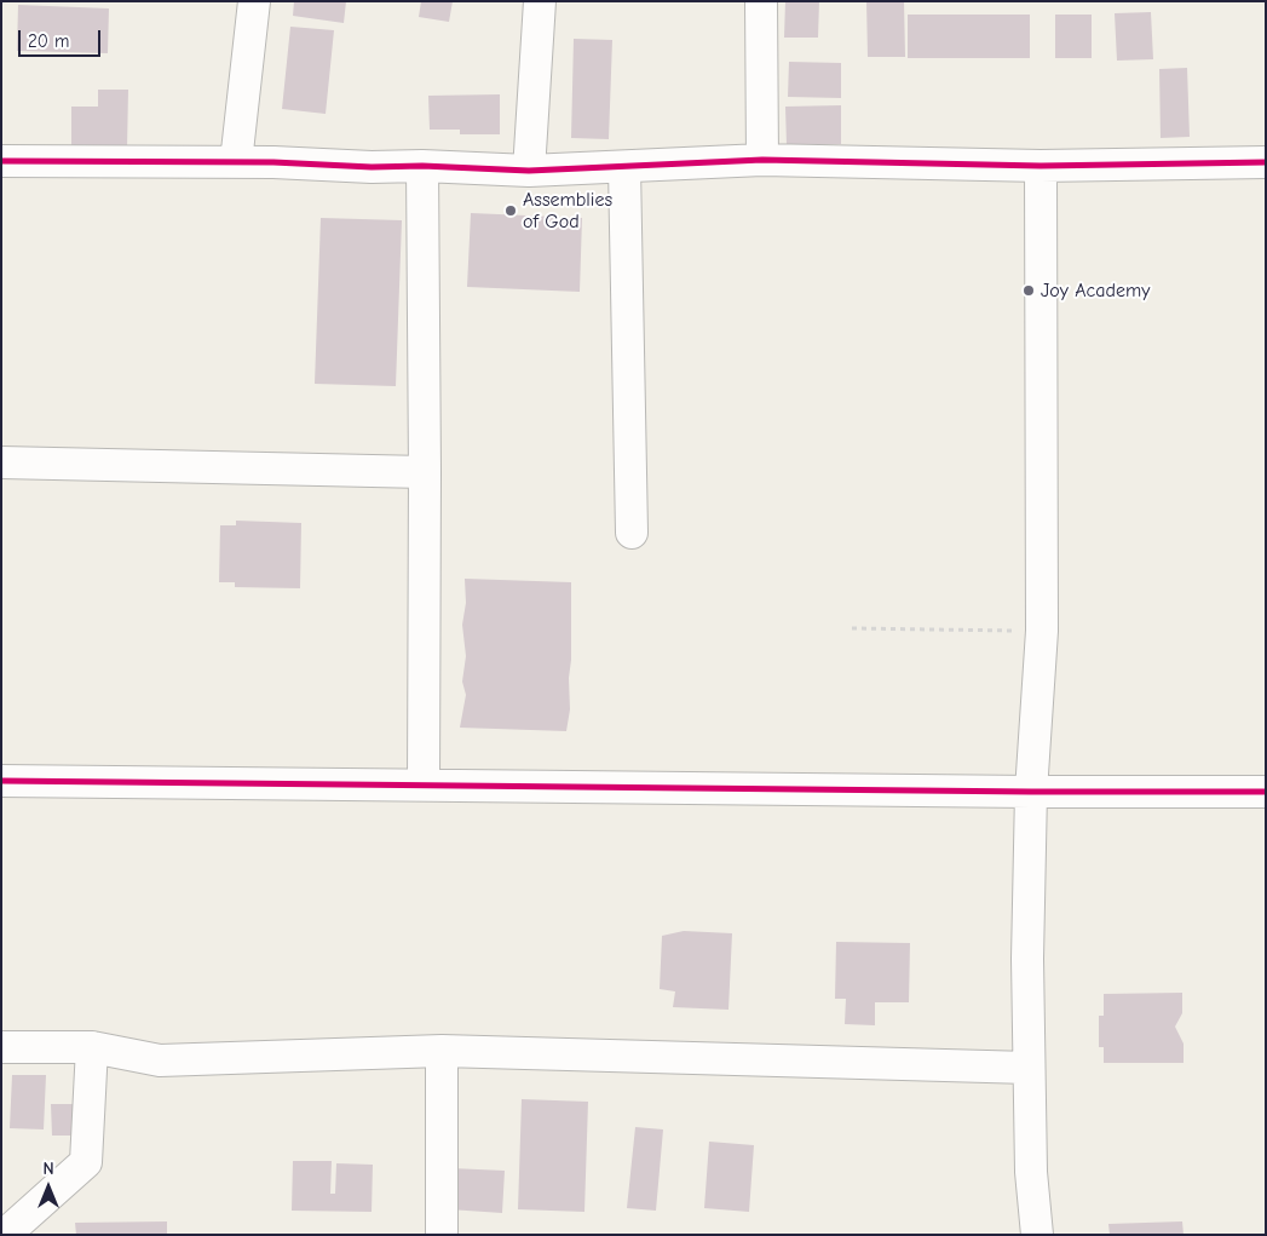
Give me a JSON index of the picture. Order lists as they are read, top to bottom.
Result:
{
  "places": ["Assemblies of God", "Joy Academy"],
  "scale_bar": "20 m",
  "north": "top"
}
